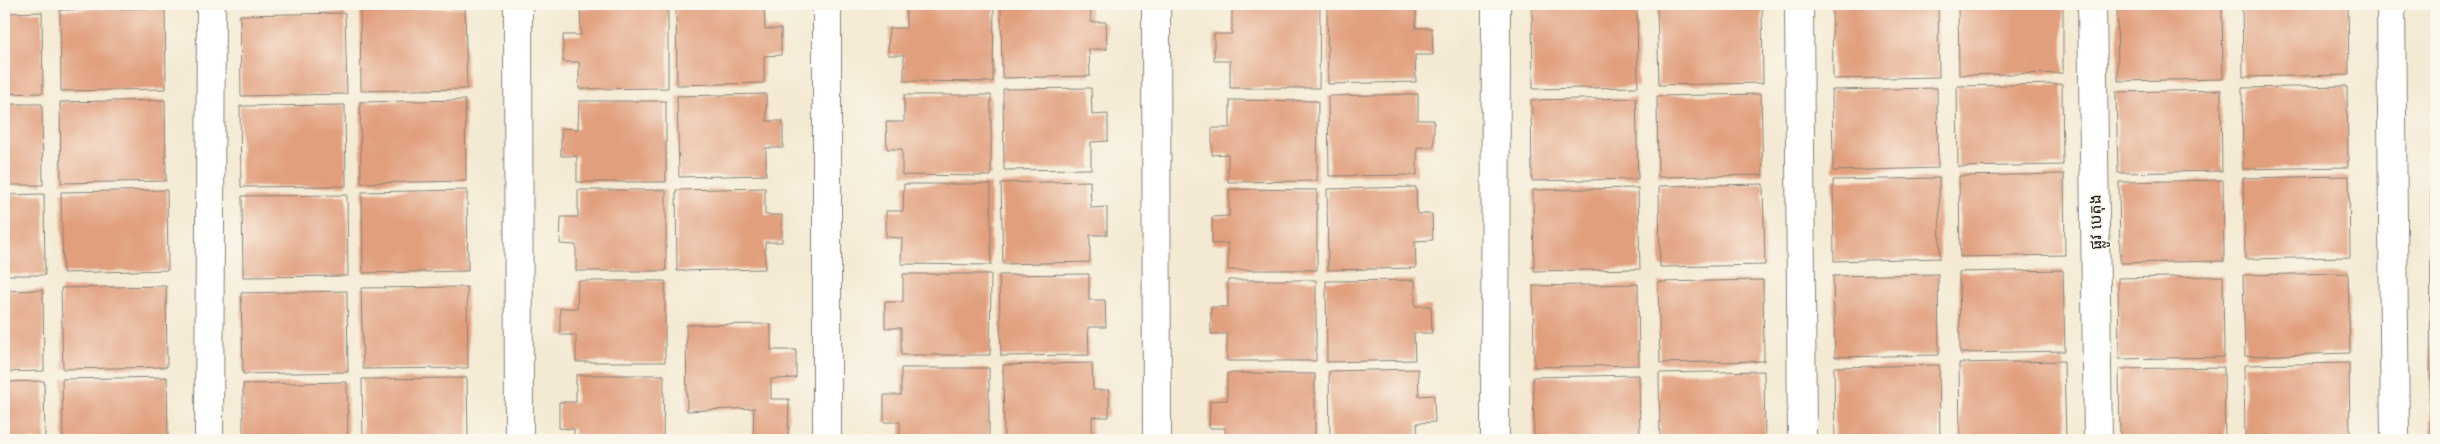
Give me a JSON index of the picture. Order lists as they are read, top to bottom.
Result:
{
  "streets": {
    "street": ["ផ្លូវ បេតុង"]
  }
}
